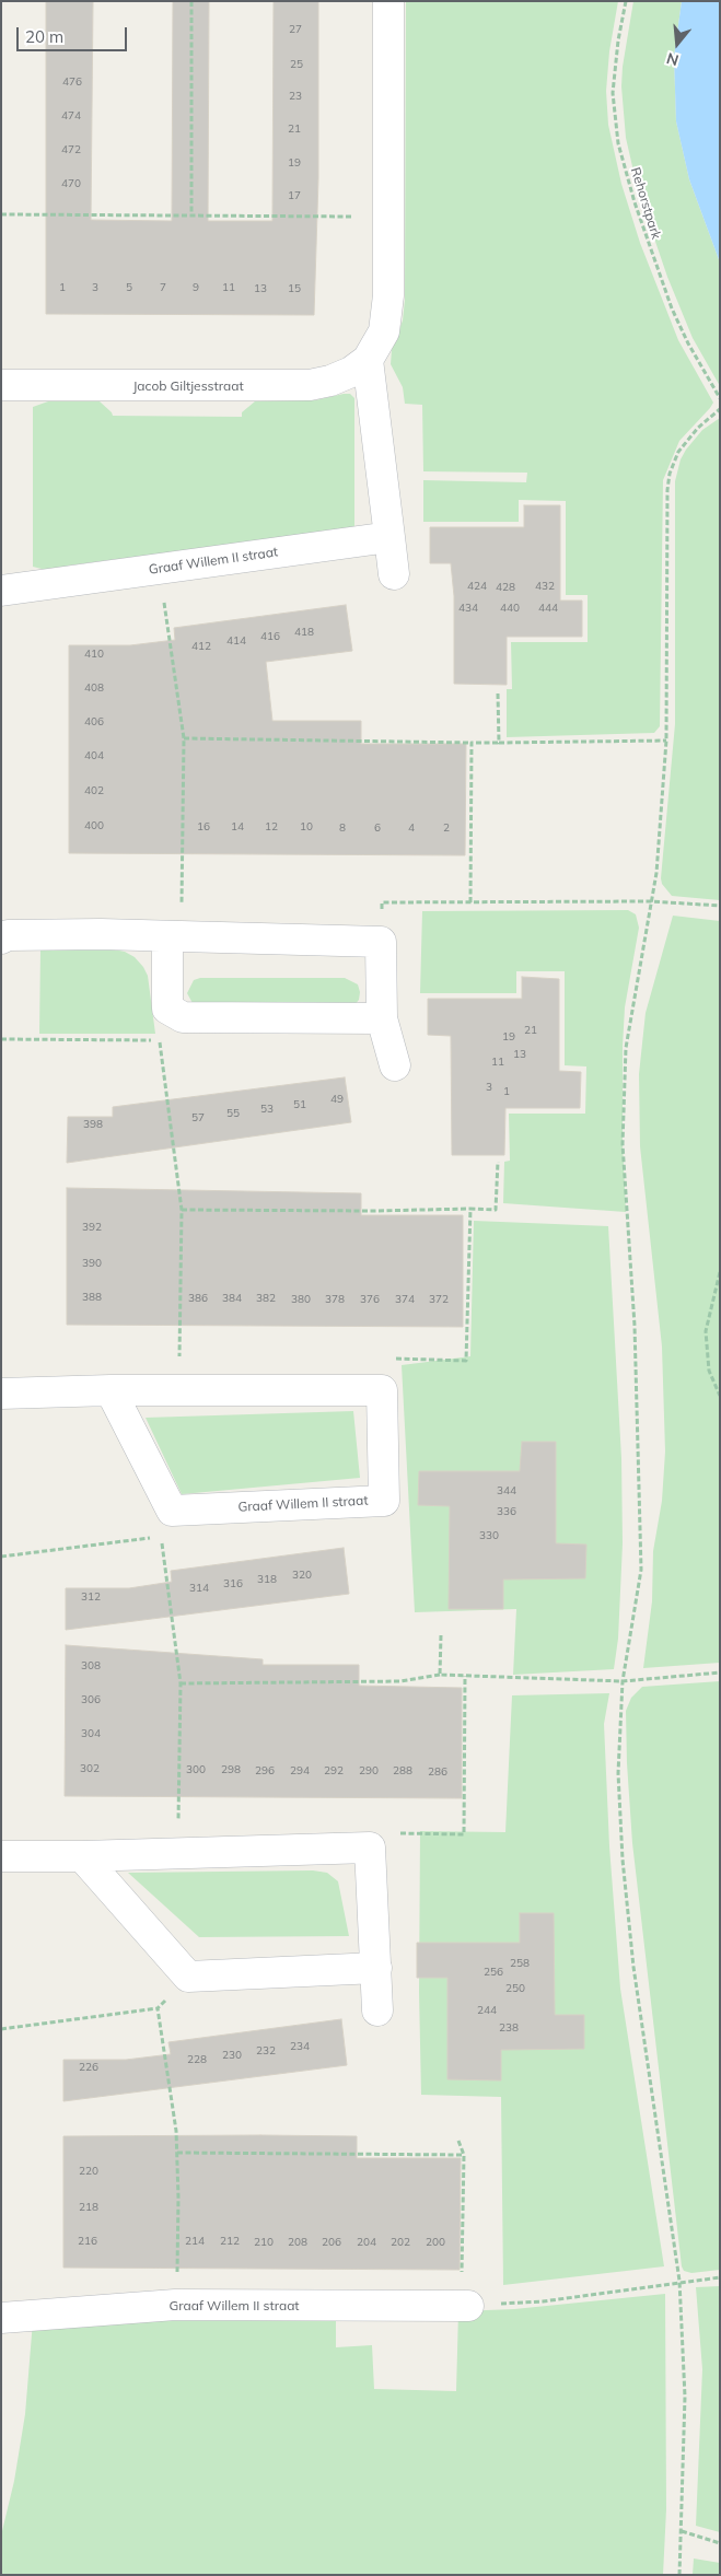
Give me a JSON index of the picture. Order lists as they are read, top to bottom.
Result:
{
  "streets": {
    "street": ["Jacob Giltjesstraat", "Graaf Willem II straat"],
    "path": ["Rehorstpark"]
  },
  "house_numbers": [
    "27",
    "25",
    "476",
    "23",
    "474",
    "21",
    "472",
    "19",
    "470",
    "17",
    "1",
    "3",
    "5",
    "7",
    "9",
    "11",
    "13",
    "15",
    "424",
    "432",
    "428",
    "434",
    "440",
    "444",
    "418",
    "416",
    "414",
    "412",
    "410",
    "408",
    "406",
    "404",
    "402",
    "400",
    "16",
    "14",
    "12",
    "10",
    "8",
    "6",
    "4",
    "2",
    "21",
    "19",
    "13",
    "11",
    "3",
    "1",
    "49",
    "51",
    "53",
    "55",
    "57",
    "398",
    "392",
    "390",
    "388",
    "386",
    "384",
    "382",
    "380",
    "378",
    "376",
    "374",
    "372",
    "344",
    "336",
    "330",
    "320",
    "318",
    "316",
    "314",
    "312",
    "308",
    "306",
    "304",
    "302",
    "300",
    "298",
    "296",
    "294",
    "292",
    "290",
    "288",
    "286",
    "258",
    "256",
    "250",
    "244",
    "238",
    "234",
    "232",
    "230",
    "228",
    "226",
    "220",
    "218",
    "216",
    "214",
    "212",
    "210",
    "208",
    "206",
    "204",
    "202",
    "200"
  ],
  "scale_bar": "20 m",
  "north": "bottom"
}
